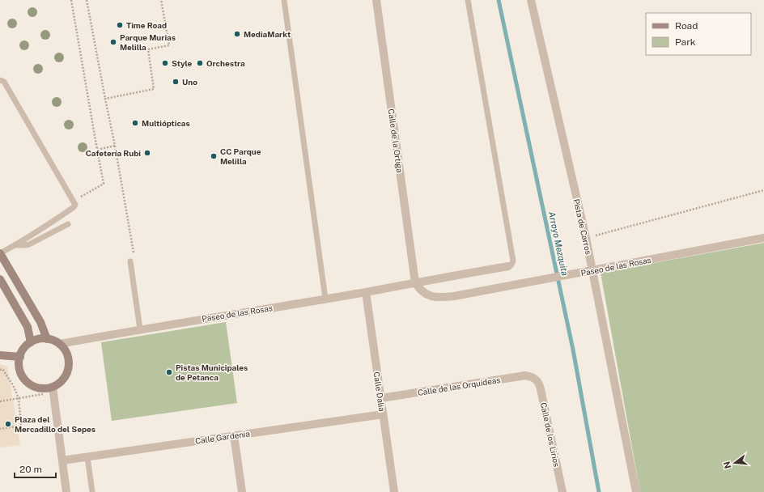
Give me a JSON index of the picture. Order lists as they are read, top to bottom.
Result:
{
  "streets": {
    "street": [
      "Calle de la Ortiga",
      "Pista de Carros",
      "Paseo de las Rosas",
      "Calle de las Orquídeas",
      "Calle Dalia",
      "Calle de los Lirios",
      "Calle Gardenia"
    ]
  },
  "crossings": [
    ["Calle de la Ortiga", "Paseo de las Rosas"],
    ["Pista de Carros", "Paseo de las Rosas"],
    ["Paseo de las Rosas", "Calle Dalia"],
    ["Calle de las Orquídeas", "Calle Dalia"],
    ["Calle de las Orquídeas", "Calle de los Lirios"],
    ["Calle Dalia", "Calle Gardenia"]
  ],
  "water": ["Arroyo Mezquita"],
  "places": [
    "Time Road",
    "MediaMarkt",
    "Parque Murias Melilla",
    "Style",
    "Orchestra",
    "Uno",
    "Multiópticas",
    "Cafetería Rubi",
    "CC Parque Melilla",
    "Pistas Municipales de Petanca",
    "Plaza del Mercadillo del Sepes"
  ],
  "legend": ["Road", "Park"],
  "scale_bar": "20 m",
  "north": "left"
}
